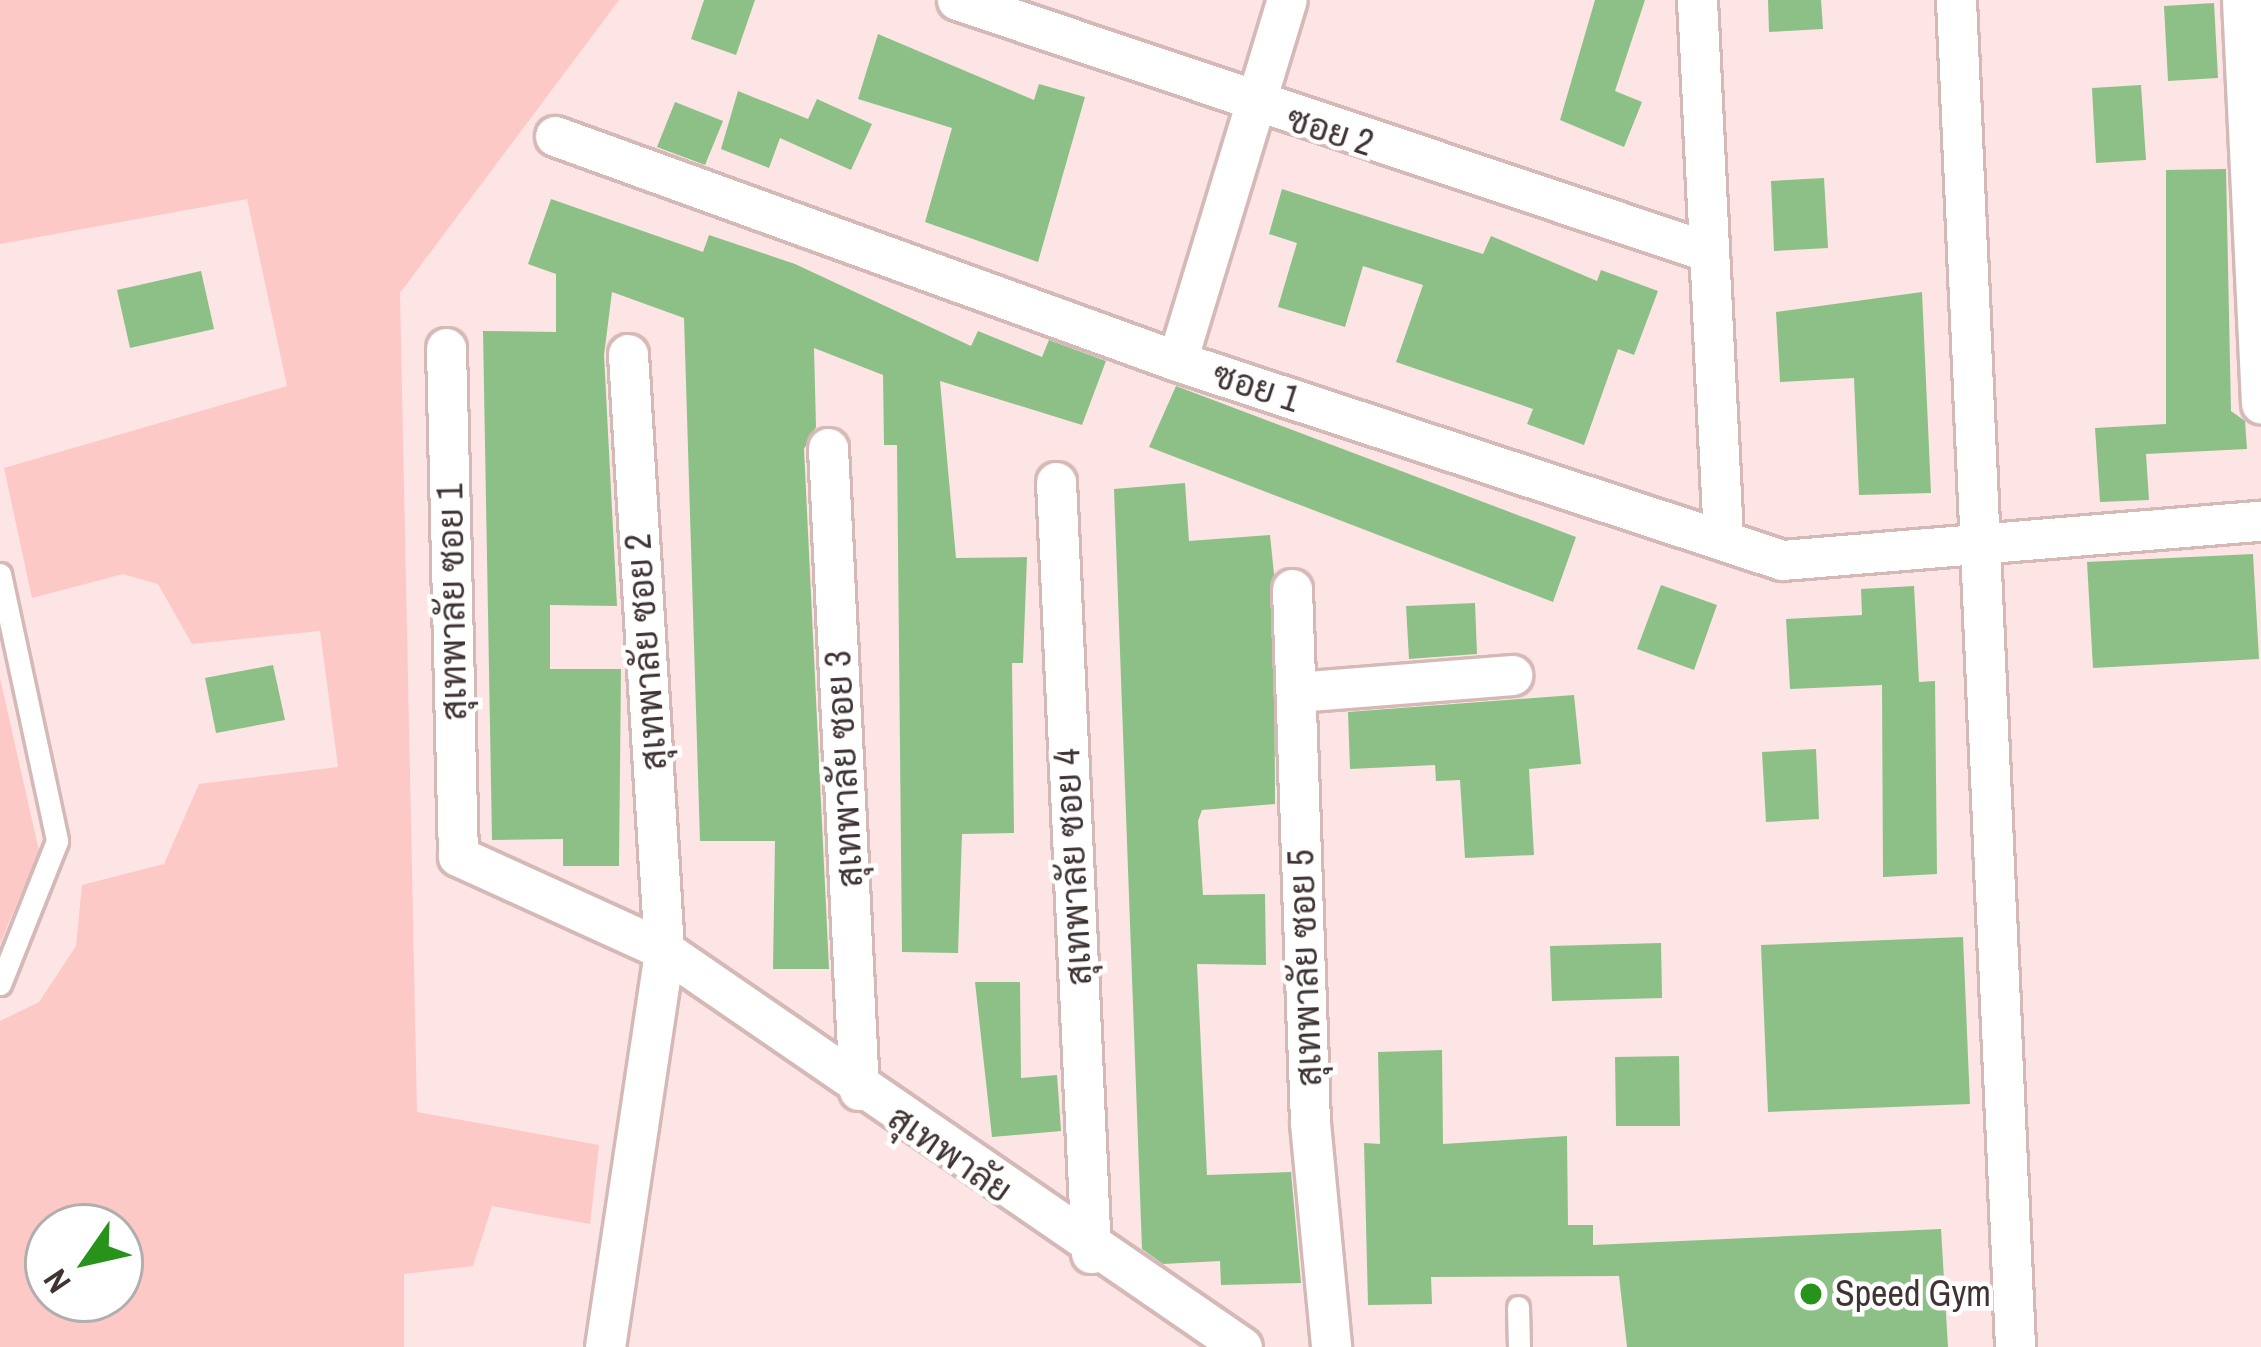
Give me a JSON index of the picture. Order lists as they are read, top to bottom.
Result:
{
  "streets": {
    "street": [
      "ซอย 2",
      "ซอย 1",
      "สุเทพาลัย ซอย 1",
      "สุเทพาลัย ซอย 2",
      "สุเทพาลัย ซอย 3",
      "สุเทพาลัย ซอย 4",
      "สุเทพาลัย ซอย 5",
      "สุเทพาลัย"
    ]
  },
  "crossings": [
    ["สุเทพาลัย ซอย 1", "สุเทพาลัย"],
    ["สุเทพาลัย ซอย 2", "สุเทพาลัย"],
    ["สุเทพาลัย ซอย 3", "สุเทพาลัย"],
    ["สุเทพาลัย ซอย 4", "สุเทพาลัย"]
  ],
  "places": ["Speed Gym"],
  "north": "bottom left"
}
